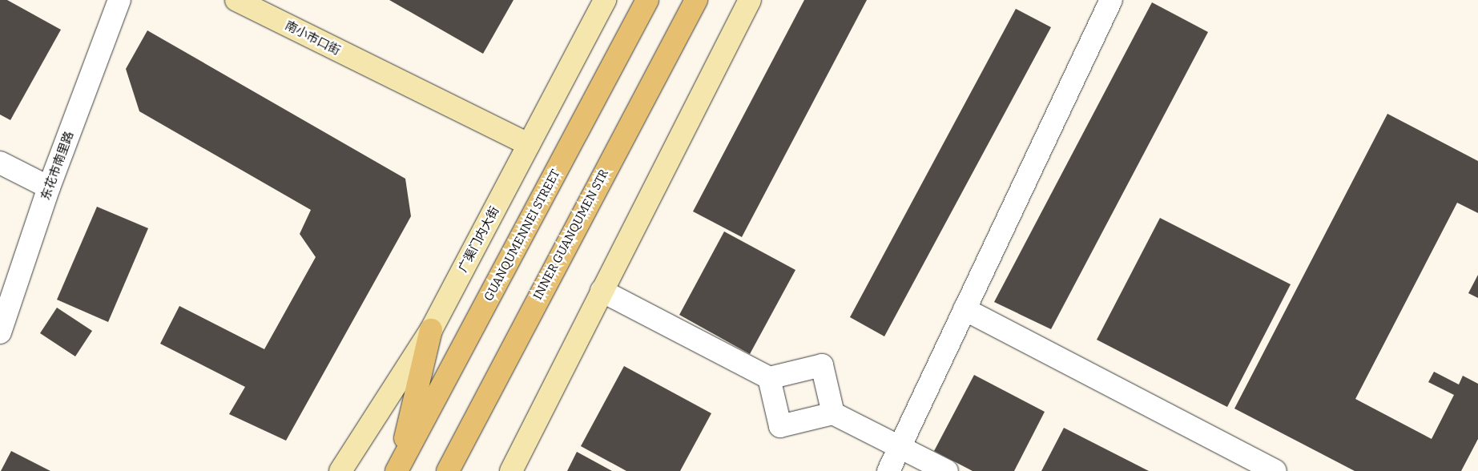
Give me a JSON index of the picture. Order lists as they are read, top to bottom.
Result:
{
  "streets": {
    "main road": ["INNER GUANQUMEN STR", "GUANQUMENNEI STREET"],
    "street": ["南小市口街", "东花市南里路", "广渠门内大街"]
  },
  "crossings": [
    ["南小市口街", "广渠门内大街"]
  ]
}
